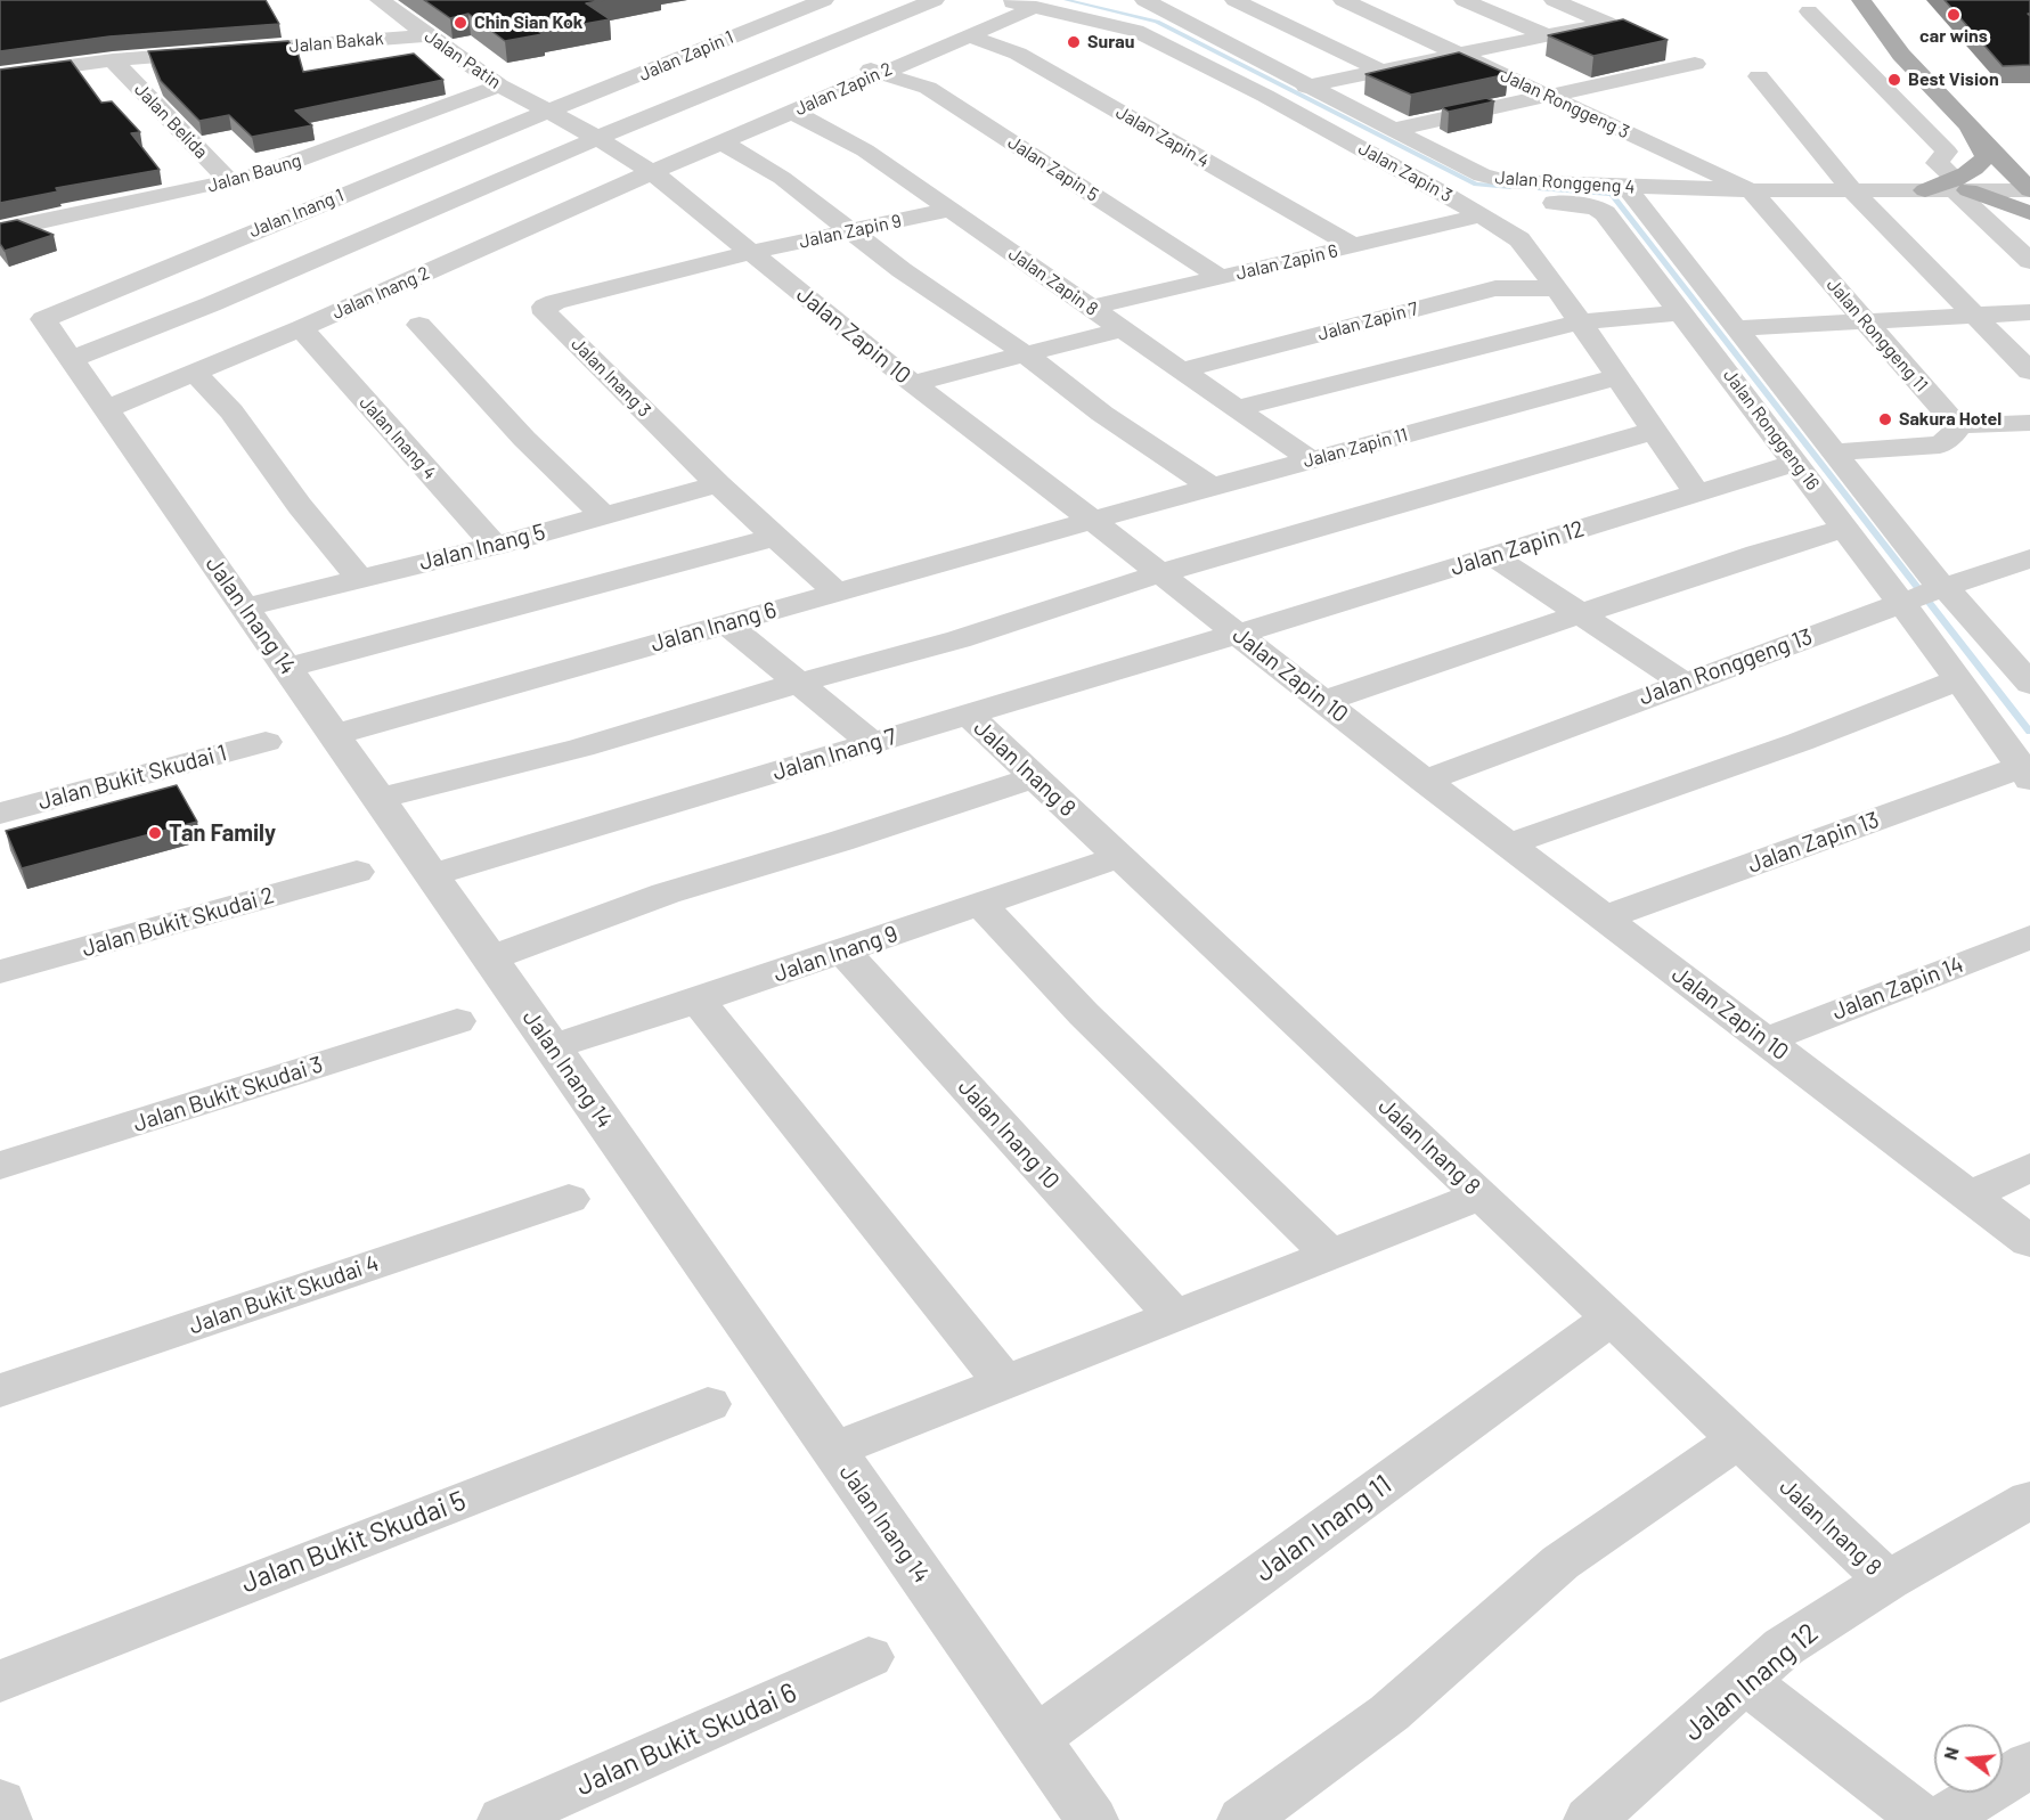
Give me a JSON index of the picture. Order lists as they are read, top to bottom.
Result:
{
  "streets": {
    "street": [
      "Jalan Bakak",
      "Jalan Zapin 1",
      "Jalan Patin",
      "Jalan Zapin 2",
      "Jalan Ronggeng 3",
      "Jalan Belida",
      "Jalan Zapin 4",
      "Jalan Zapin 5",
      "Jalan Zapin 3",
      "Jalan Baung",
      "Jalan Ronggeng 4",
      "Jalan Inang 1",
      "Jalan Zapin 9",
      "Jalan Zapin 6",
      "Jalan Zapin 8",
      "Jalan Inang 2",
      "Jalan Zapin 7",
      "Jalan Zapin 10",
      "Jalan Ronggeng 11",
      "Jalan Inang 3",
      "Jalan Ronggeng 16",
      "Jalan Inang 4",
      "Jalan Zapin 11",
      "Jalan Inang 5",
      "Jalan Zapin 12",
      "Jalan Inang 14",
      "Jalan Inang 6",
      "Jalan Ronggeng 13",
      "Jalan Inang 7",
      "Jalan Inang 8",
      "Jalan Bukit Skudai 1",
      "Jalan Zapin 13",
      "Jalan Bukit Skudai 2",
      "Jalan Inang 9",
      "Jalan Zapin 14",
      "Jalan Bukit Skudai 3",
      "Jalan Inang 10",
      "Jalan Bukit Skudai 4",
      "Jalan Inang 11",
      "Jalan Bukit Skudai 5",
      "Jalan Inang 12",
      "Jalan Bukit Skudai 6"
    ]
  },
  "crossings": [
    ["Jalan Bakak", "Jalan Patin"],
    ["Jalan Bakak", "Jalan Belida"],
    ["Jalan Zapin 1", "Jalan Patin"],
    ["Jalan Zapin 1", "Jalan Zapin 5"],
    ["Jalan Zapin 1", "Jalan Inang 1"],
    ["Jalan Zapin 1", "Jalan Zapin 10"],
    ["Jalan Patin", "Jalan Baung"],
    ["Jalan Patin", "Jalan Inang 1"],
    ["Jalan Patin", "Jalan Zapin 10"],
    ["Jalan Zapin 2", "Jalan Zapin 4"],
    ["Jalan Zapin 2", "Jalan Zapin 5"],
    ["Jalan Zapin 2", "Jalan Zapin 3"],
    ["Jalan Zapin 2", "Jalan Zapin 8"],
    ["Jalan Zapin 2", "Jalan Inang 2"],
    ["Jalan Zapin 2", "Jalan Zapin 10"],
    ["Jalan Ronggeng 3", "Jalan Ronggeng 4"],
    ["Jalan Ronggeng 3", "Jalan Ronggeng 11"],
    ["Jalan Belida", "Jalan Baung"],
    ["Jalan Zapin 4", "Jalan Zapin 6"],
    ["Jalan Zapin 5", "Jalan Zapin 6"],
    ["Jalan Zapin 3", "Jalan Zapin 6"],
    ["Jalan Zapin 3", "Jalan Zapin 7"],
    ["Jalan Zapin 3", "Jalan Ronggeng 16"],
    ["Jalan Zapin 3", "Jalan Zapin 11"],
    ["Jalan Zapin 3", "Jalan Zapin 12"],
    ["Jalan Ronggeng 4", "Jalan Ronggeng 11"],
    ["Jalan Ronggeng 4", "Jalan Ronggeng 16"],
    ["Jalan Inang 1", "Jalan Zapin 10"],
    ["Jalan Inang 1", "Jalan Inang 14"],
    ["Jalan Zapin 9", "Jalan Zapin 8"],
    ["Jalan Zapin 9", "Jalan Zapin 10"],
    ["Jalan Zapin 9", "Jalan Inang 3"],
    ["Jalan Zapin 6", "Jalan Zapin 8"],
    ["Jalan Zapin 8", "Jalan Zapin 7"],
    ["Jalan Zapin 8", "Jalan Zapin 11"],
    ["Jalan Inang 2", "Jalan Zapin 10"],
    ["Jalan Inang 2", "Jalan Inang 4"],
    ["Jalan Inang 2", "Jalan Inang 14"],
    ["Jalan Zapin 10", "Jalan Inang 3"],
    ["Jalan Zapin 10", "Jalan Zapin 11"],
    ["Jalan Zapin 10", "Jalan Zapin 12"],
    ["Jalan Zapin 10", "Jalan Inang 6"],
    ["Jalan Zapin 10", "Jalan Ronggeng 13"],
    ["Jalan Zapin 10", "Jalan Inang 7"],
    ["Jalan Zapin 10", "Jalan Zapin 13"],
    ["Jalan Zapin 10", "Jalan Zapin 14"],
    ["Jalan Inang 3", "Jalan Inang 5"],
    ["Jalan Inang 3", "Jalan Inang 6"],
    ["Jalan Ronggeng 16", "Jalan Zapin 12"],
    ["Jalan Ronggeng 16", "Jalan Ronggeng 13"],
    ["Jalan Ronggeng 16", "Jalan Zapin 13"],
    ["Jalan Inang 4", "Jalan Inang 5"],
    ["Jalan Zapin 11", "Jalan Inang 6"],
    ["Jalan Inang 5", "Jalan Inang 14"],
    ["Jalan Zapin 12", "Jalan Inang 7"],
    ["Jalan Inang 14", "Jalan Inang 6"],
    ["Jalan Inang 14", "Jalan Inang 7"],
    ["Jalan Inang 14", "Jalan Inang 9"],
    ["Jalan Inang 14", "Jalan Inang 11"],
    ["Jalan Inang 7", "Jalan Inang 8"],
    ["Jalan Inang 8", "Jalan Inang 9"],
    ["Jalan Inang 8", "Jalan Inang 11"],
    ["Jalan Inang 8", "Jalan Inang 12"],
    ["Jalan Inang 9", "Jalan Inang 10"]
  ],
  "places": [
    "car wins",
    "Chin Sian Kok",
    "Surau",
    "Best Vision",
    "Sakura Hotel",
    "Tan Family"
  ],
  "north": "left"
}
